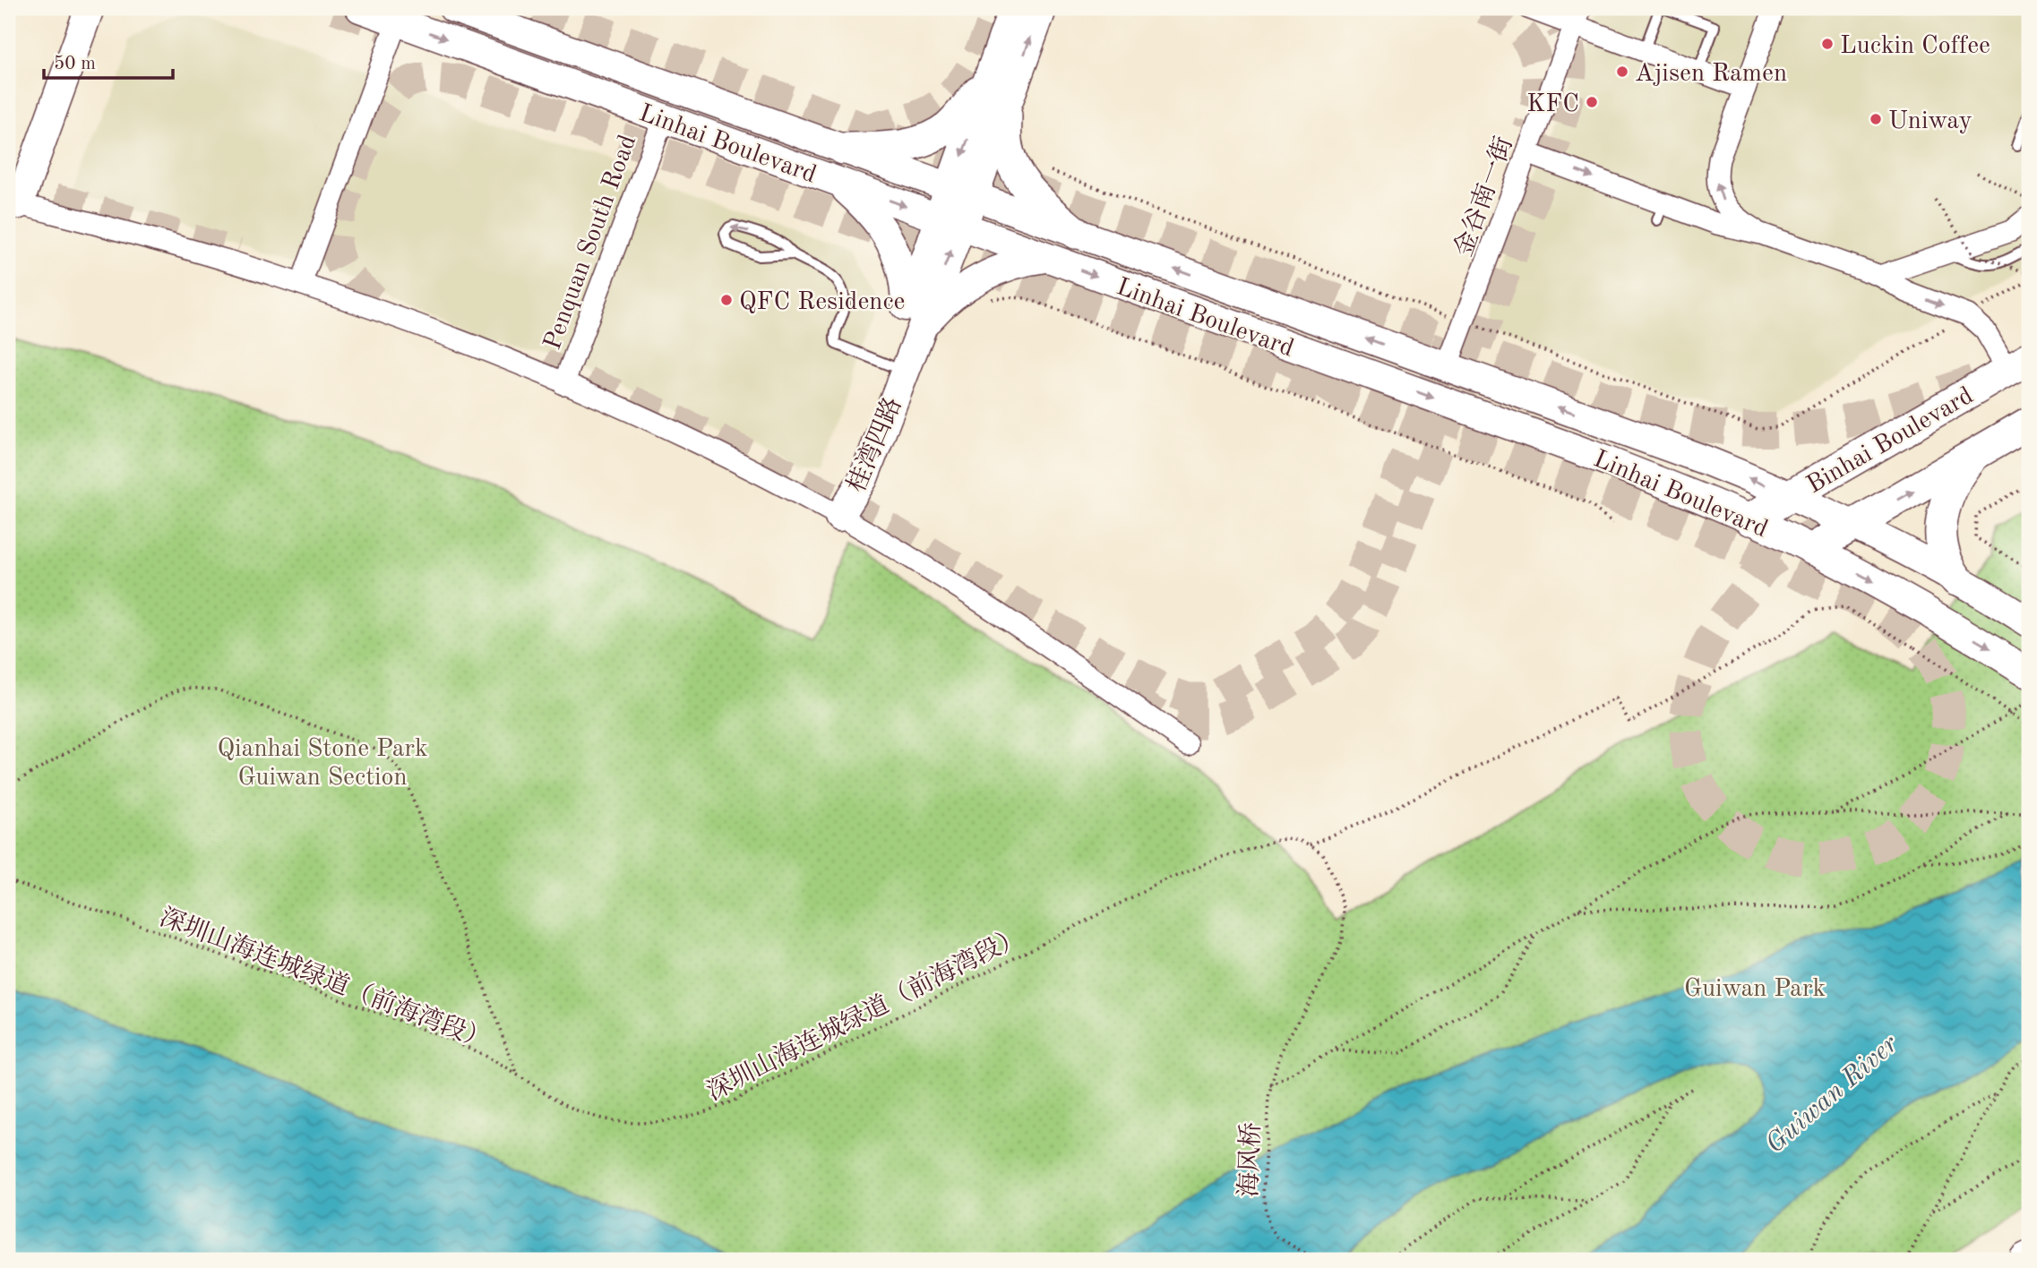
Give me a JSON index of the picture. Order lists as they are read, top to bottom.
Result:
{
  "streets": {
    "main road": ["Linhai Boulevard", "Binhai Boulevard", "桂湾四路"],
    "street": ["金谷南一街", "Penquan South Road"],
    "path": ["深圳山海连城绿道（前海湾段）", "海风桥"]
  },
  "crossings": [
    ["Linhai Boulevard", "金谷南一街"],
    ["Linhai Boulevard", "Penquan South Road"],
    ["Linhai Boulevard", "Binhai Boulevard"],
    ["Linhai Boulevard", "桂湾四路"],
    ["深圳山海连城绿道（前海湾段）", "海风桥"]
  ],
  "water": ["Guiwan River"],
  "parks": ["Qianhai Stone Park Guiwan Section", "Guiwan Park"],
  "places": [
    "Luckin Coffee",
    "Ajisen Ramen",
    "KFC",
    "Uniway",
    "QFC Residence"
  ],
  "scale_bar": "50 m"
}
